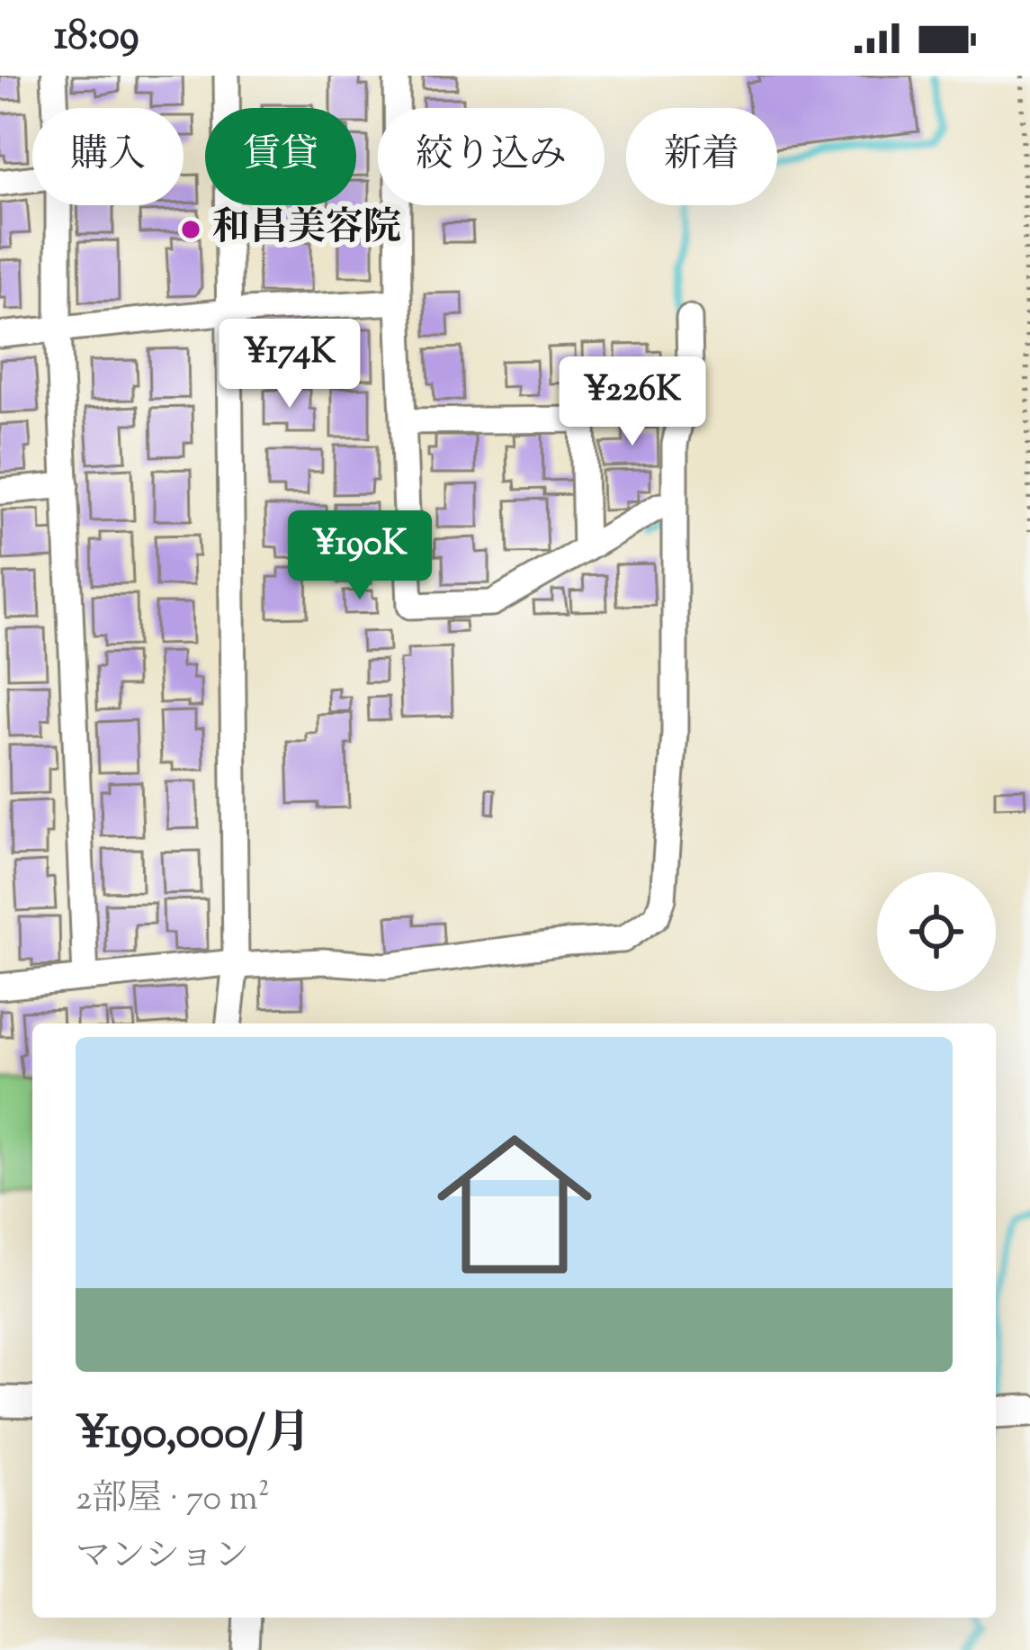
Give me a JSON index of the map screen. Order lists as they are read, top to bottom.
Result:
{
  "places": ["和昌美容院"],
  "page": {
    "status": "18:09",
    "chip": [
      "購入",
      "賃貸",
      "絞り込み",
      "新着"
    ],
    "price": ["¥174K", "¥226K", "¥190K"],
    "list": [
      {
        "name": "¥190,000/月",
        "note": "2部屋 · 70 m² · マンション"
      }
    ]
  }
}
